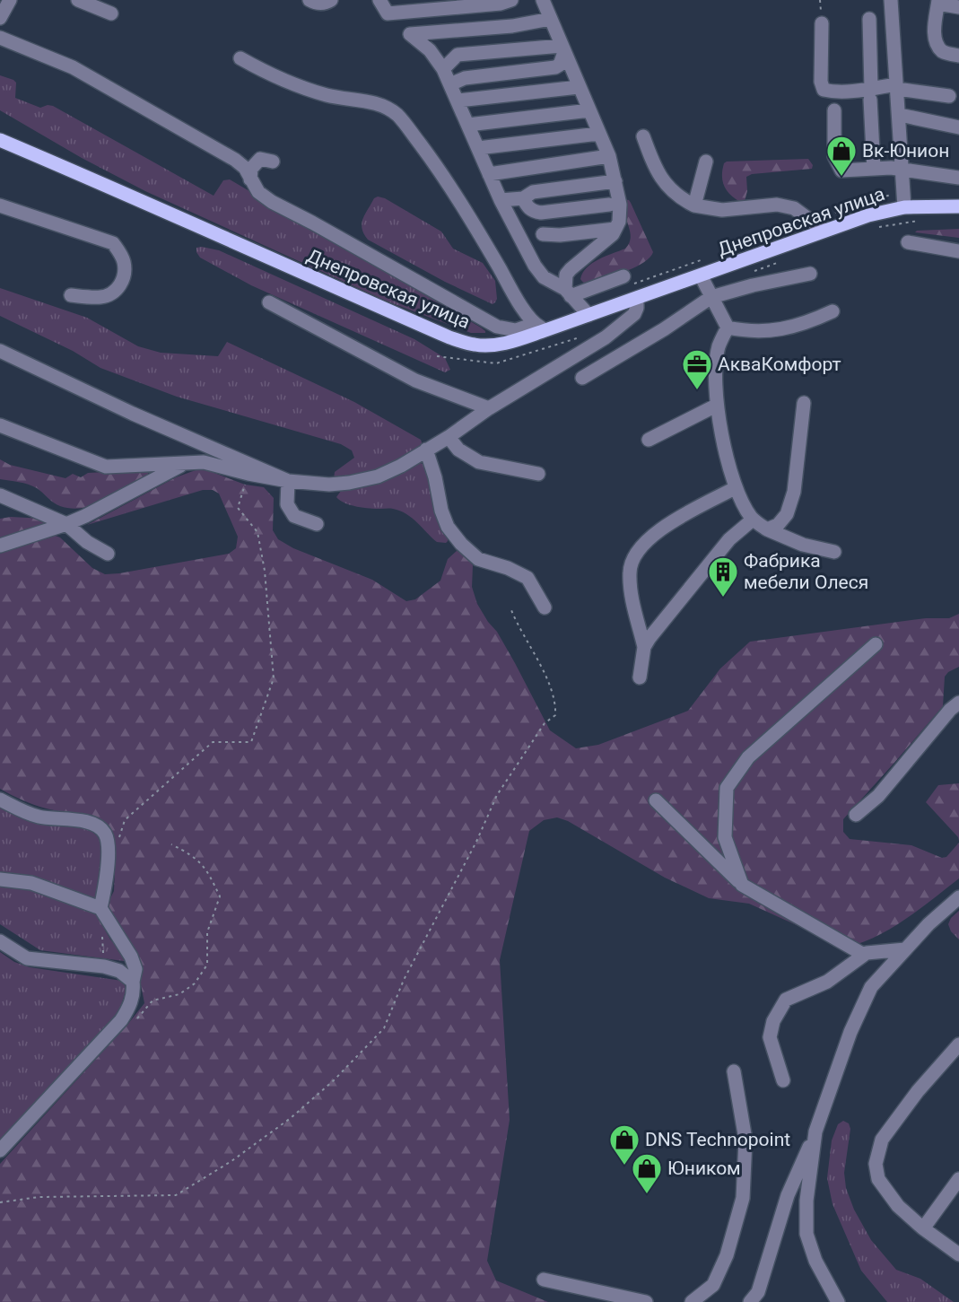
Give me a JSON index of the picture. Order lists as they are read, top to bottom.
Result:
{
  "streets": {
    "main road": ["Днепровская улица"]
  },
  "places": {
    "shop": ["Вк-Юнион", "DNS Technopoint", "Юником"],
    "office": ["АкваКомфорт"],
    "building": ["Фабрика мебели Олеся"]
  }
}
